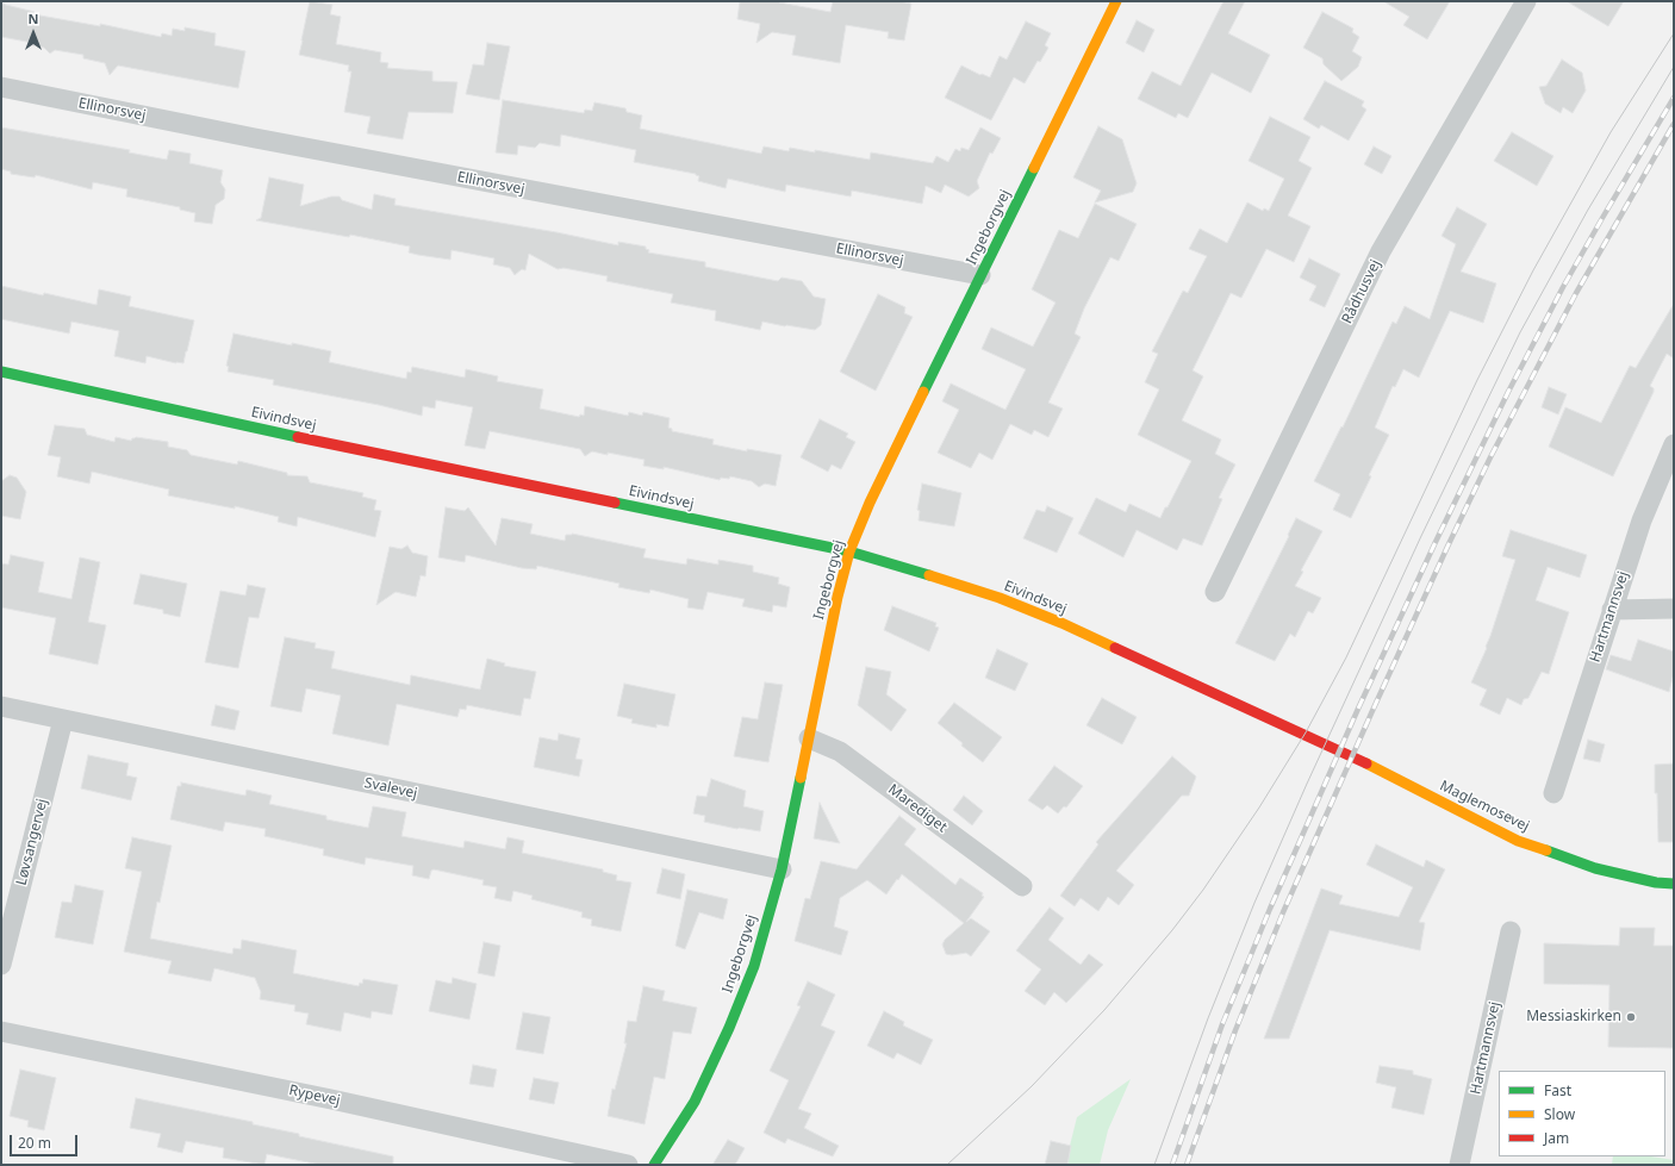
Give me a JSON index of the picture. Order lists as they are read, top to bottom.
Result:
{
  "streets": {
    "street": [
      "Ellinorsvej",
      "Ingeborgvej",
      "Rådhusvej",
      "Eivindsvej",
      "Hartmannsvej",
      "Svalevej",
      "Maglemosevej",
      "Marediget",
      "Løvsangervej",
      "Rypevej"
    ]
  },
  "crossings": [
    ["Ellinorsvej", "Ingeborgvej"],
    ["Ingeborgvej", "Eivindsvej"],
    ["Ingeborgvej", "Svalevej"],
    ["Ingeborgvej", "Marediget"],
    ["Eivindsvej", "Maglemosevej"],
    ["Svalevej", "Løvsangervej"]
  ],
  "places": ["Messiaskirken"],
  "legend": ["Fast", "Slow", "Jam"],
  "scale_bar": "20 m",
  "north": "top"
}
